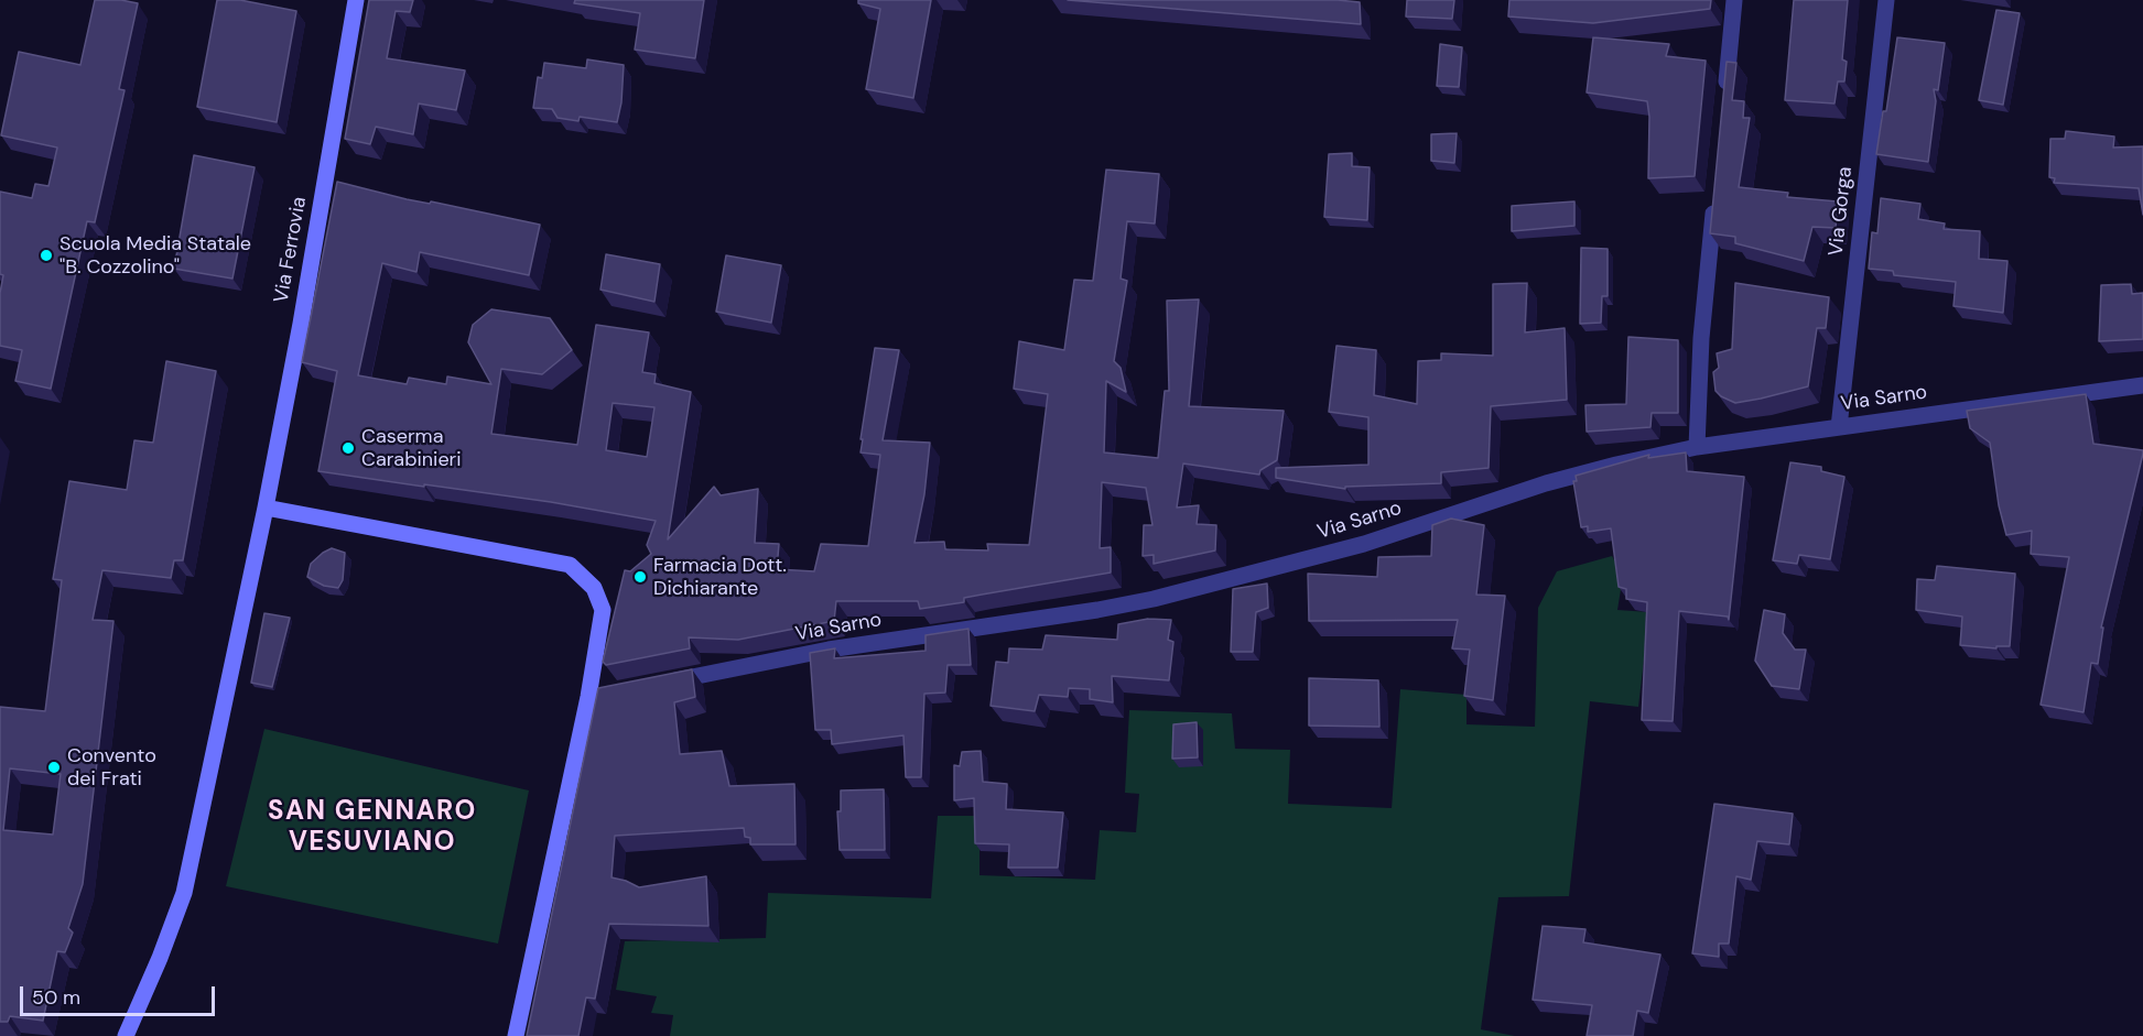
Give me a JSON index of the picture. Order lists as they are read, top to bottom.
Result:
{
  "streets": {
    "main road": ["Via Ferrovia"],
    "street": ["Via Gorga", "Via Sarno"]
  },
  "crossings": [
    ["Via Gorga", "Via Sarno"]
  ],
  "districts": ["SAN GENNARO VESUVIANO"],
  "places": [
    "Scuola Media Statale \"B. Cozzolino\"",
    "Caserma Carabinieri",
    "Farmacia Dott. Dichiarante",
    "Convento dei Frati"
  ],
  "scale_bar": "50 m"
}
